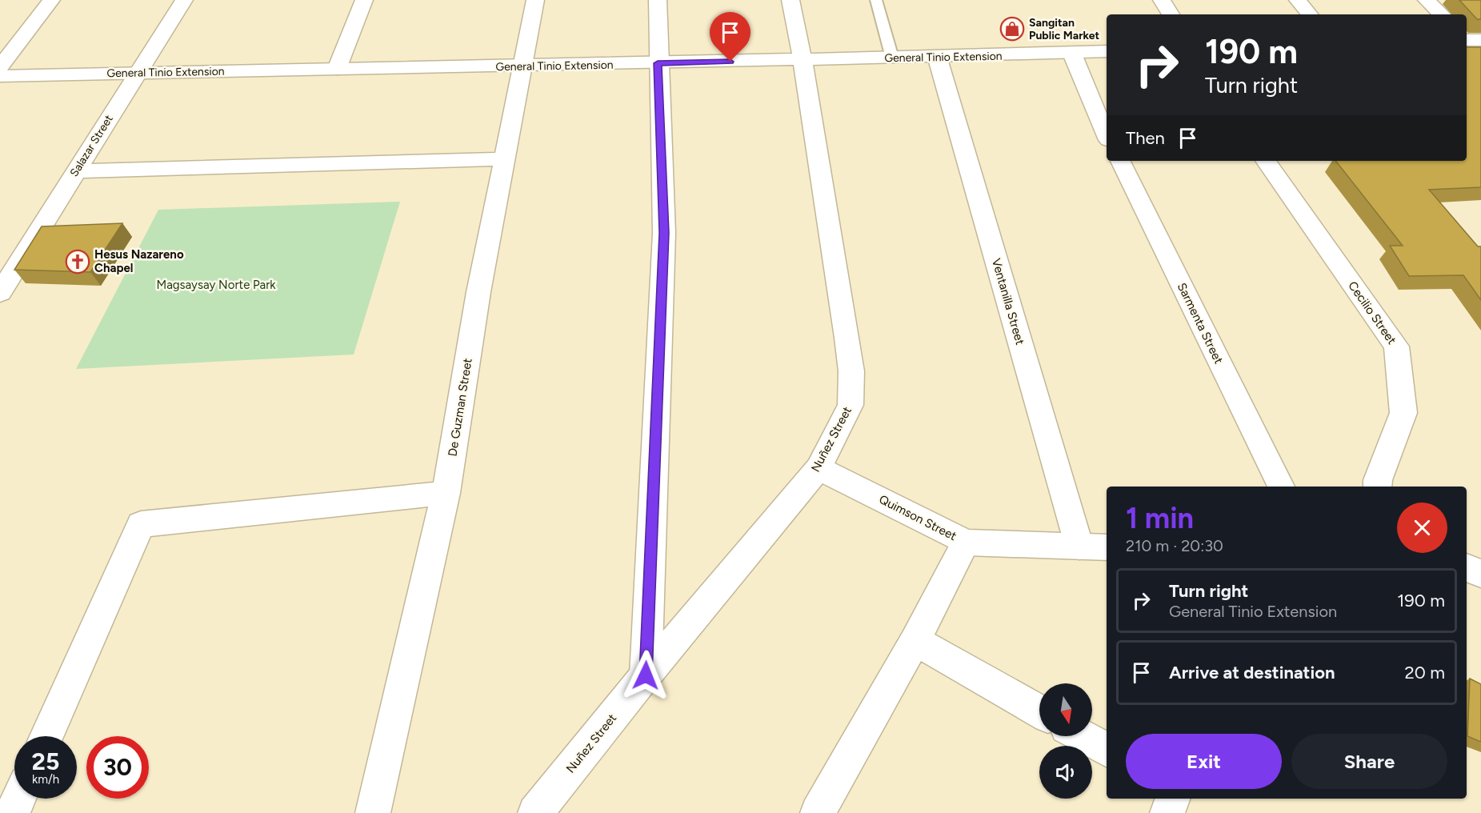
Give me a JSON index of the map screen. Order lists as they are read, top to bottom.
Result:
{
  "streets": {
    "street": [
      "General Tinio Extension",
      "Salazar Street",
      "Ventanilla Street",
      "Cecilio Street",
      "Sarmenta Street",
      "De Guzman Street",
      "Nuñez Street",
      "Quimson Street"
    ]
  },
  "crossings": [
    ["General Tinio Extension", "Salazar Street"],
    ["General Tinio Extension", "Ventanilla Street"],
    ["General Tinio Extension", "De Guzman Street"],
    ["General Tinio Extension", "Nuñez Street"],
    ["Ventanilla Street", "Quimson Street"],
    ["Nuñez Street", "Quimson Street"]
  ],
  "parks": ["Magsaysay Norte Park"],
  "places": {
    "shop": ["Sangitan Public Market"],
    "church": ["Hesus Nazareno Chapel"]
  },
  "north": "bottom",
  "page": {
    "turn": ["190 m", "Turn right"],
    "then": "Then",
    "heading": ["1 min", "210 m · 20:30"],
    "list": [
      {
        "name": "Turn right",
        "note": "General Tinio Extension",
        "value": "190 m"
      },
      {
        "name": "Arrive at destination",
        "value": "20 m"
      }
    ],
    "buttons": ["Exit", "Share"],
    "speed": "25 km/h",
    "limit": "30"
  }
}
